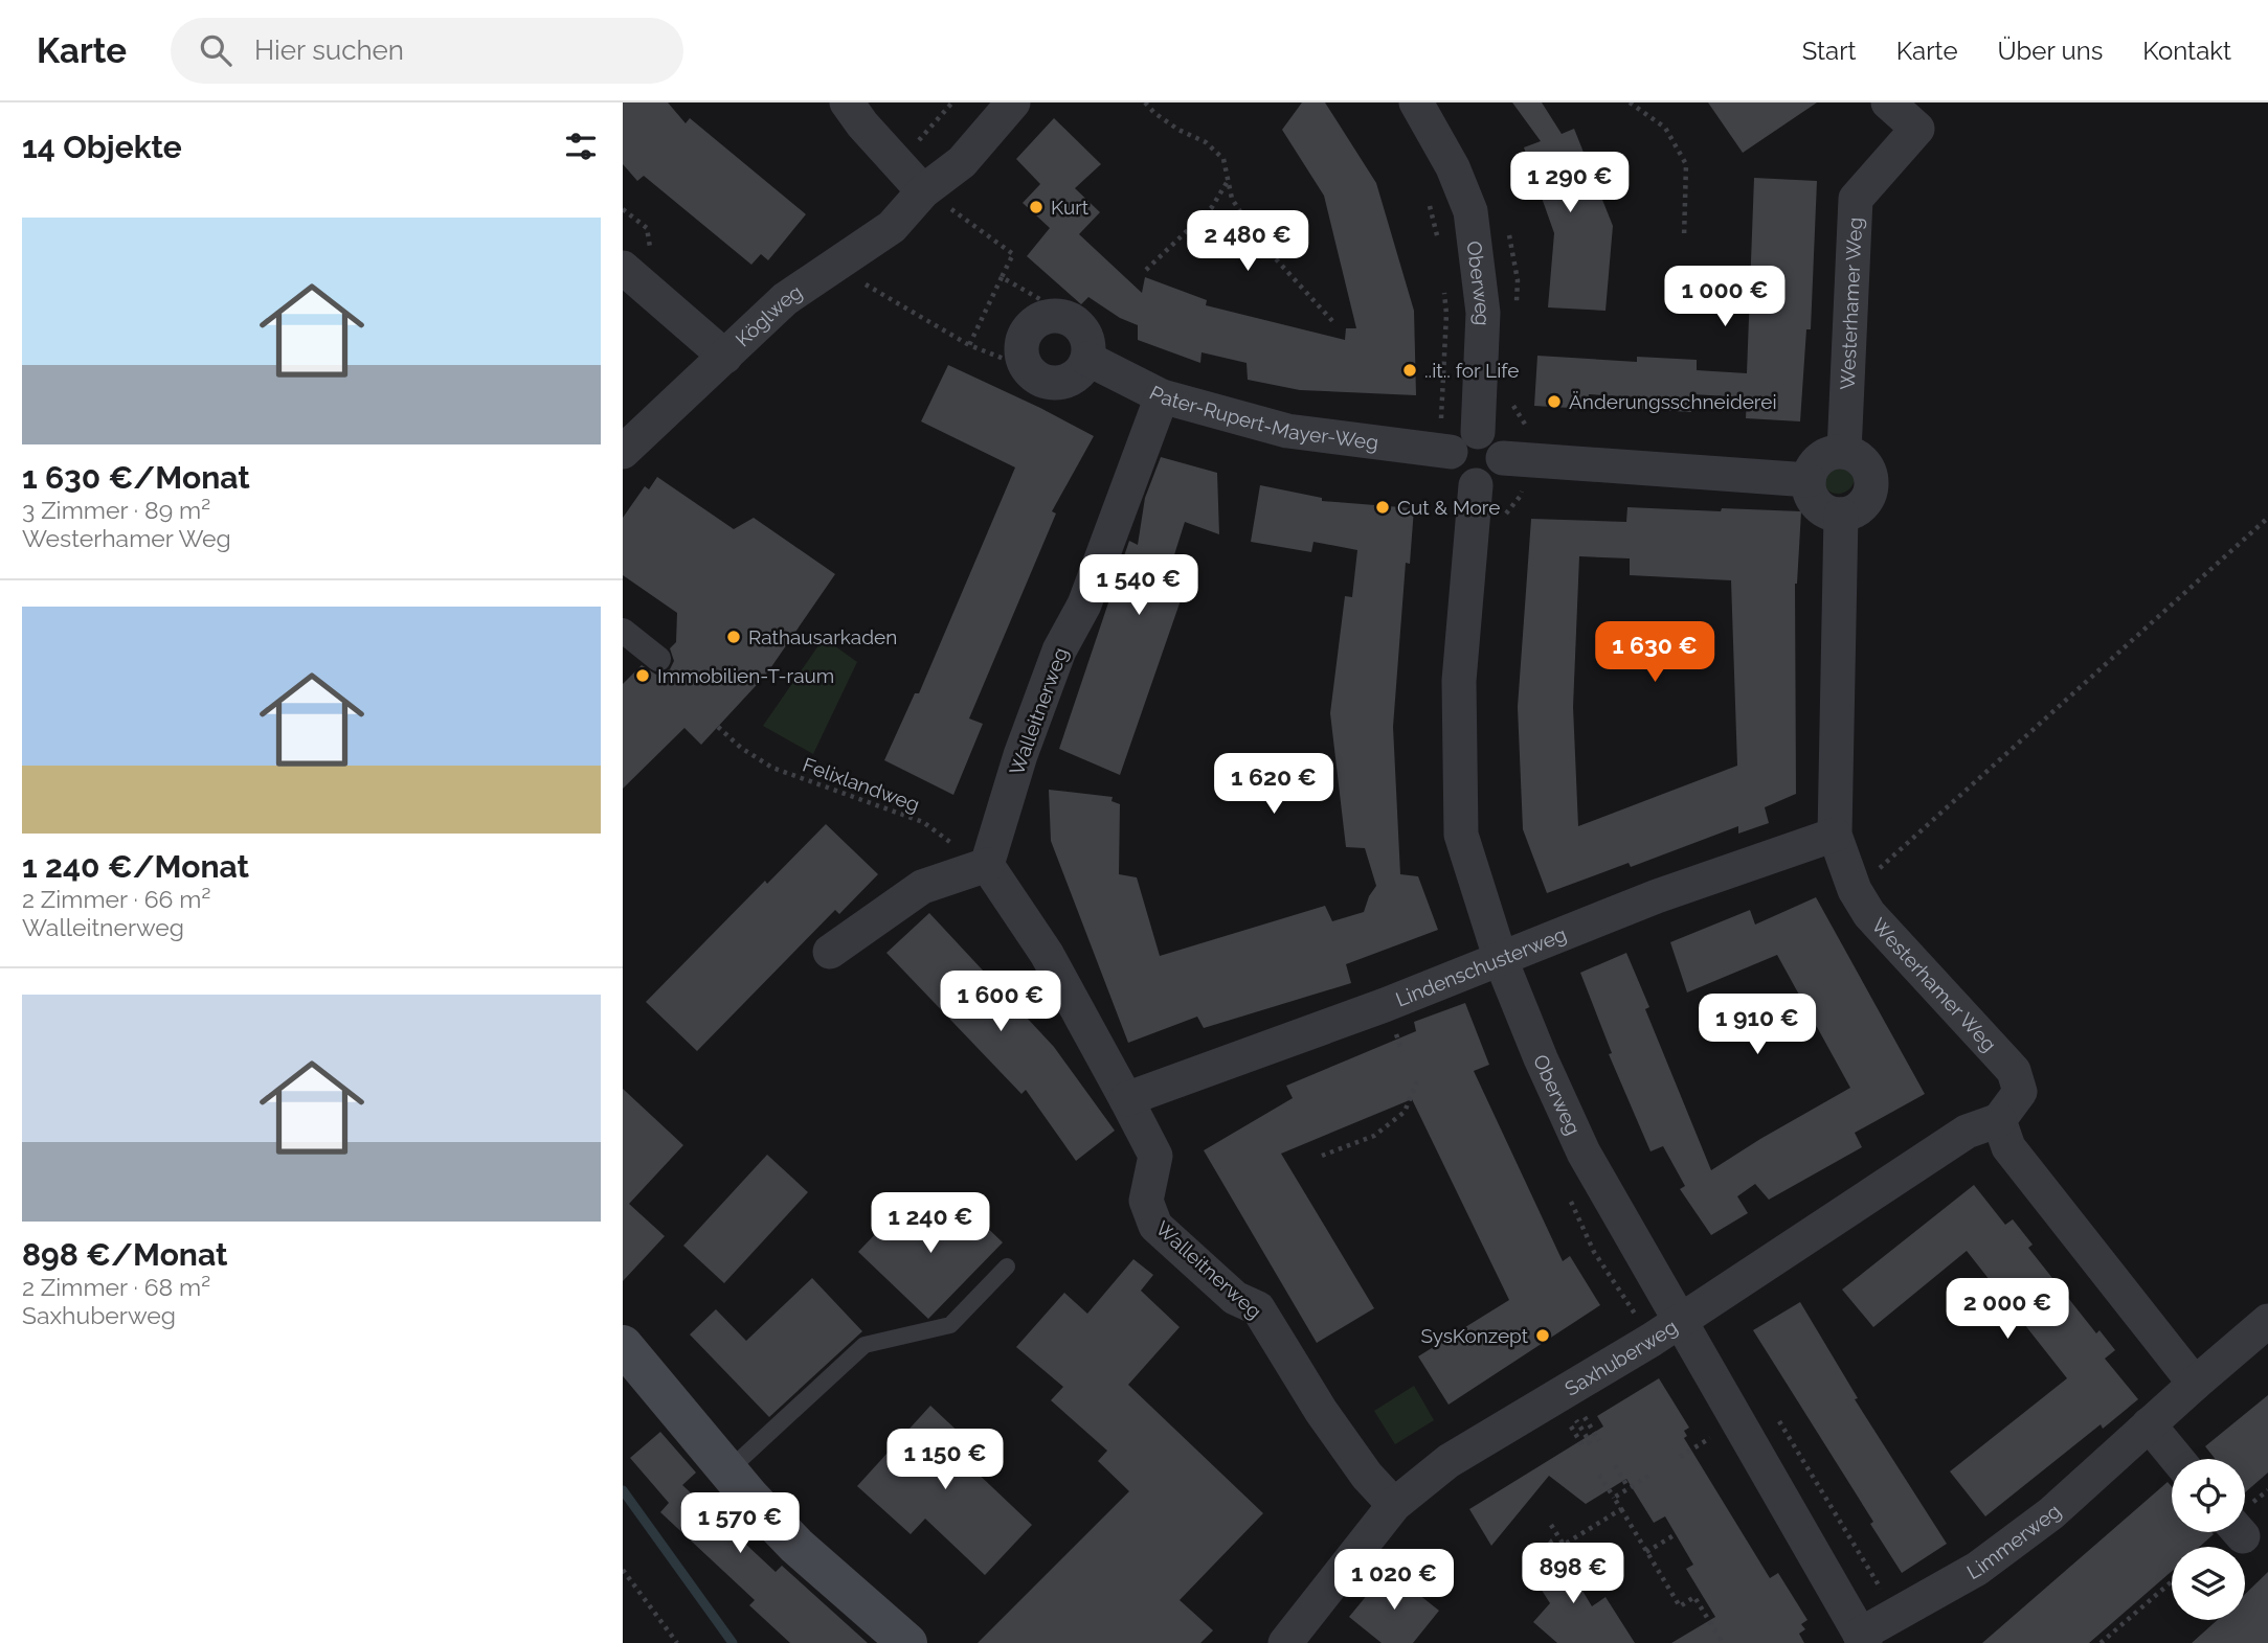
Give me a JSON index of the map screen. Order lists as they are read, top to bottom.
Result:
{
  "streets": {
    "street": [
      "Oberweg",
      "Westerhamer Weg",
      "Köglweg",
      "Pater-Rupert-Mayer-Weg",
      "Walleitnerweg",
      "Lindenschusterweg",
      "Saxhuberweg",
      "Limmerweg"
    ],
    "path": ["Felixlandweg"]
  },
  "crossings": [
    ["Oberweg", "Pater-Rupert-Mayer-Weg"],
    ["Oberweg", "Lindenschusterweg"],
    ["Oberweg", "Saxhuberweg"],
    ["Oberweg", "Limmerweg"],
    ["Westerhamer Weg", "Lindenschusterweg"],
    ["Westerhamer Weg", "Saxhuberweg"],
    ["Pater-Rupert-Mayer-Weg", "Walleitnerweg"],
    ["Walleitnerweg", "Felixlandweg"],
    ["Walleitnerweg", "Lindenschusterweg"],
    ["Walleitnerweg", "Saxhuberweg"]
  ],
  "places": [
    "Kurt",
    "..it.. for Life",
    "Änderungsschneiderei",
    "Cut & More",
    "Rathausarkaden",
    "Immobilien-T-raum",
    "SysKonzept"
  ],
  "page": {
    "header": "Karte",
    "search": "Hier suchen",
    "nav": [
      "Start",
      "Karte",
      "Über uns",
      "Kontakt"
    ],
    "heading": "14 Objekte",
    "price": [
      "1 290 €",
      "2 480 €",
      "1 000 €",
      "1 540 €",
      "1 630 €",
      "1 620 €",
      "1 600 €",
      "1 910 €",
      "1 240 €",
      "2 000 €",
      "1 150 €",
      "1 570 €",
      "898 €",
      "1 020 €"
    ],
    "list": [
      {
        "name": "1 630 €/Monat",
        "note": "3 Zimmer · 89 m² · Westerhamer Weg"
      },
      {
        "name": "1 240 €/Monat",
        "note": "2 Zimmer · 66 m² · Walleitnerweg"
      },
      {
        "name": "898 €/Monat",
        "note": "2 Zimmer · 68 m² · Saxhuberweg"
      }
    ]
  }
}
